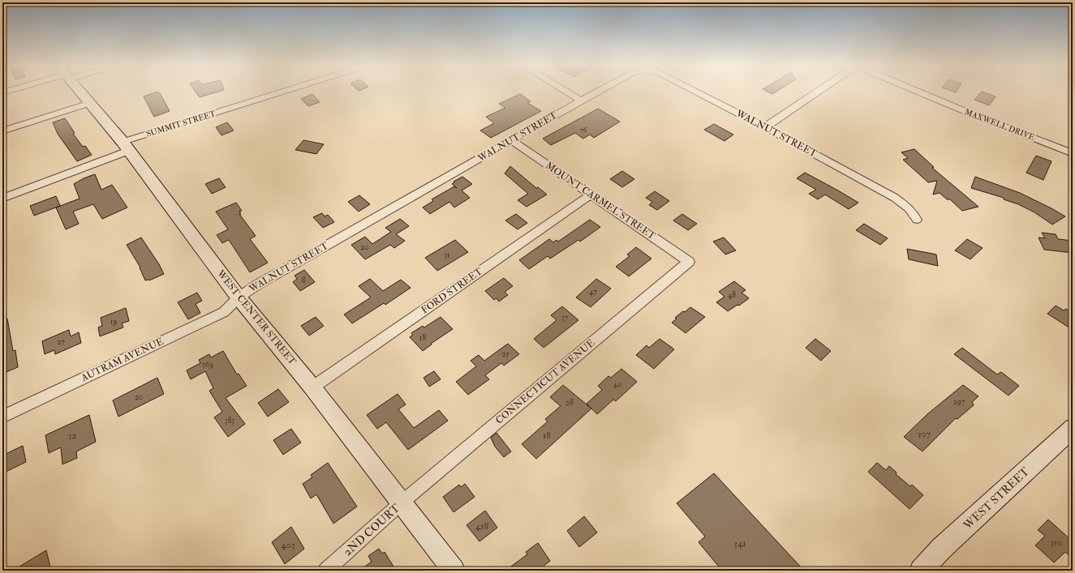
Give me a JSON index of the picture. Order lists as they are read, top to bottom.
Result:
{
  "streets": {
    "street": [
      "SUMMIT STREET",
      "MAXWELL DRIVE",
      "WALNUT STREET",
      "MOUNT CARMEL STREET",
      "FORD STREET",
      "WEST CENTER STREET",
      "AUTRAM AVENUE",
      "CONNECTICUT AVENUE",
      "WEST STREET",
      "2ND COURT"
    ]
  },
  "crossings": [
    ["SUMMIT STREET", "WEST CENTER STREET"],
    ["WALNUT STREET", "MOUNT CARMEL STREET"],
    ["WALNUT STREET", "WEST CENTER STREET"],
    ["WALNUT STREET", "AUTRAM AVENUE"],
    ["MOUNT CARMEL STREET", "FORD STREET"],
    ["MOUNT CARMEL STREET", "CONNECTICUT AVENUE"],
    ["FORD STREET", "WEST CENTER STREET"],
    ["WEST CENTER STREET", "AUTRAM AVENUE"],
    ["WEST CENTER STREET", "CONNECTICUT AVENUE"],
    ["WEST CENTER STREET", "2ND COURT"],
    ["CONNECTICUT AVENUE", "2ND COURT"]
  ],
  "house_numbers": [
    "76",
    "20",
    "31",
    "8",
    "47",
    "48",
    "37",
    "19",
    "18",
    "27",
    "25",
    "369",
    "40",
    "20",
    "297",
    "28",
    "383",
    "307",
    "32",
    "18",
    "418",
    "310",
    "341",
    "403"
  ]
}
